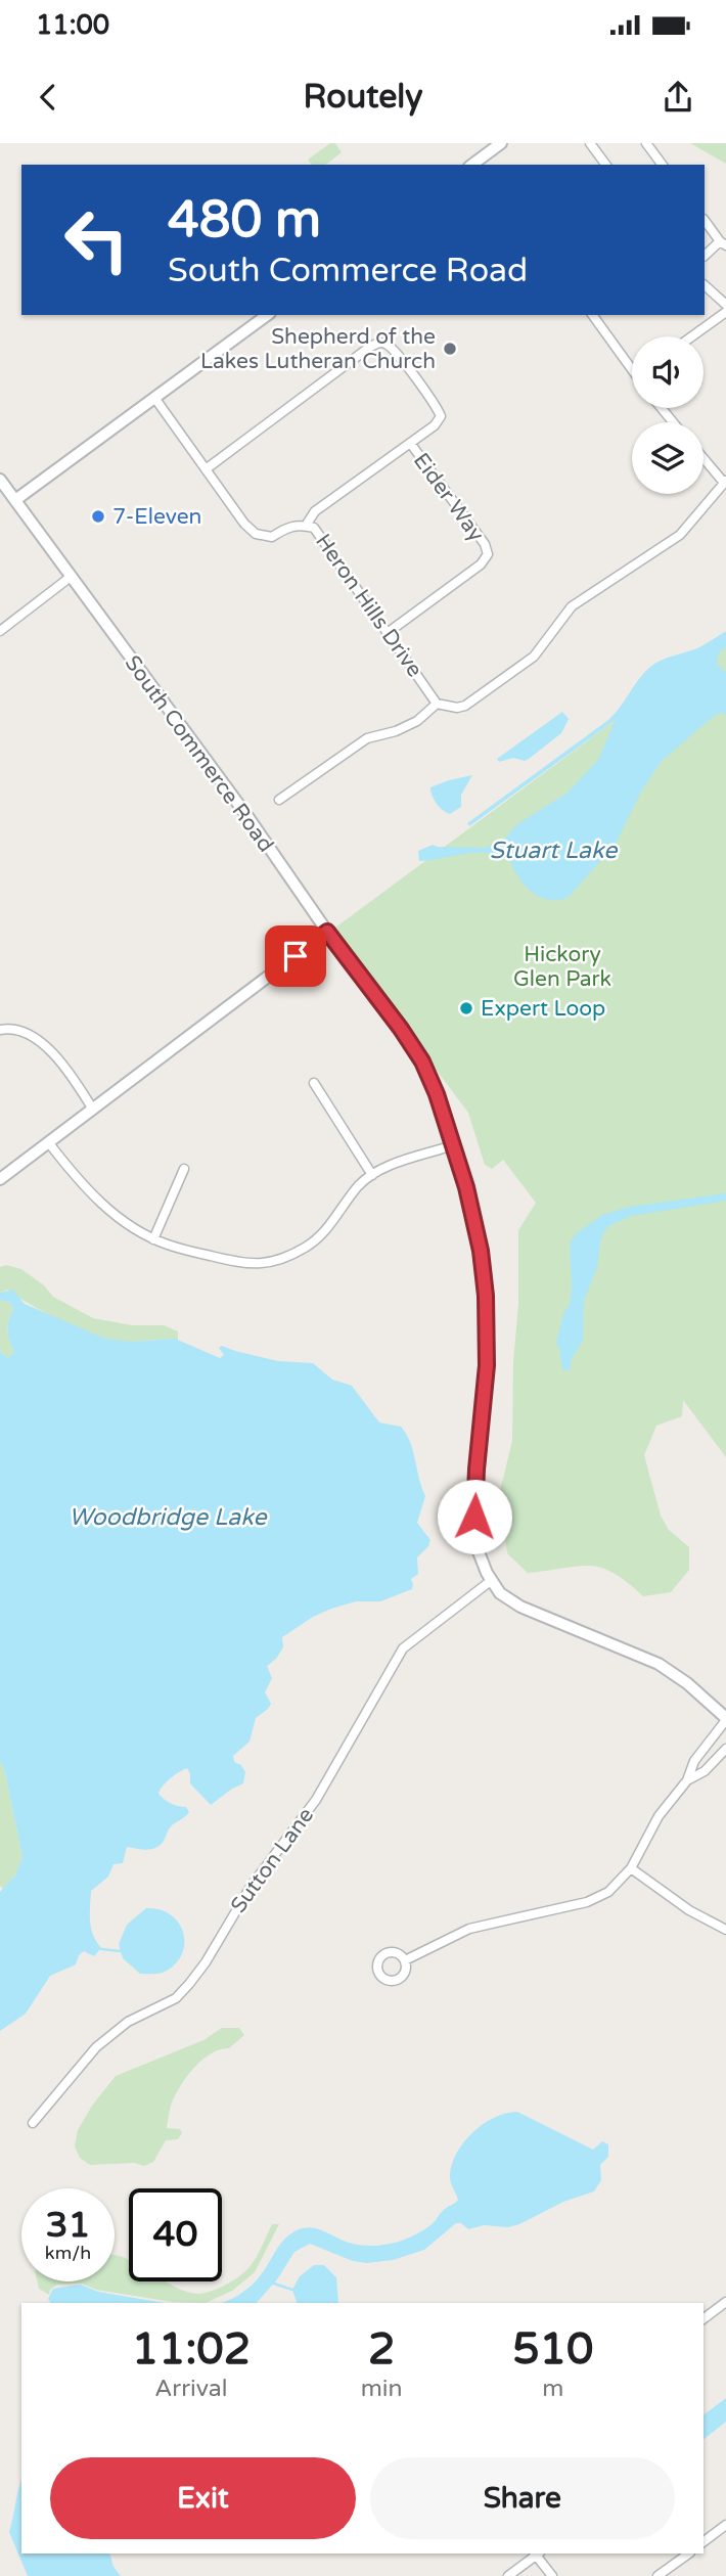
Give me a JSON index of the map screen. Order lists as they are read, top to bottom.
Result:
{
  "streets": {
    "street": [
      "Eider Way",
      "Heron Hills Drive",
      "South Commerce Road",
      "Sutton Lane"
    ]
  },
  "crossings": [
    ["Eider Way", "Heron Hills Drive"],
    ["South Commerce Road", "Sutton Lane"]
  ],
  "water": ["Stuart Lake", "Woodbridge Lake"],
  "parks": ["Hickory Glen Park"],
  "places": ["Shepherd of the Lakes Lutheran Church", "7-Eleven", "Expert Loop"],
  "page": {
    "status": "11:00",
    "header": "Routely",
    "turn": ["480 m", "South Commerce Road"],
    "speed": "31 km/h",
    "limit": "40",
    "eta": [
      "11:02",
      "Arrival",
      "2",
      "min",
      "510",
      "m"
    ],
    "buttons": ["Exit", "Share"]
  }
}
